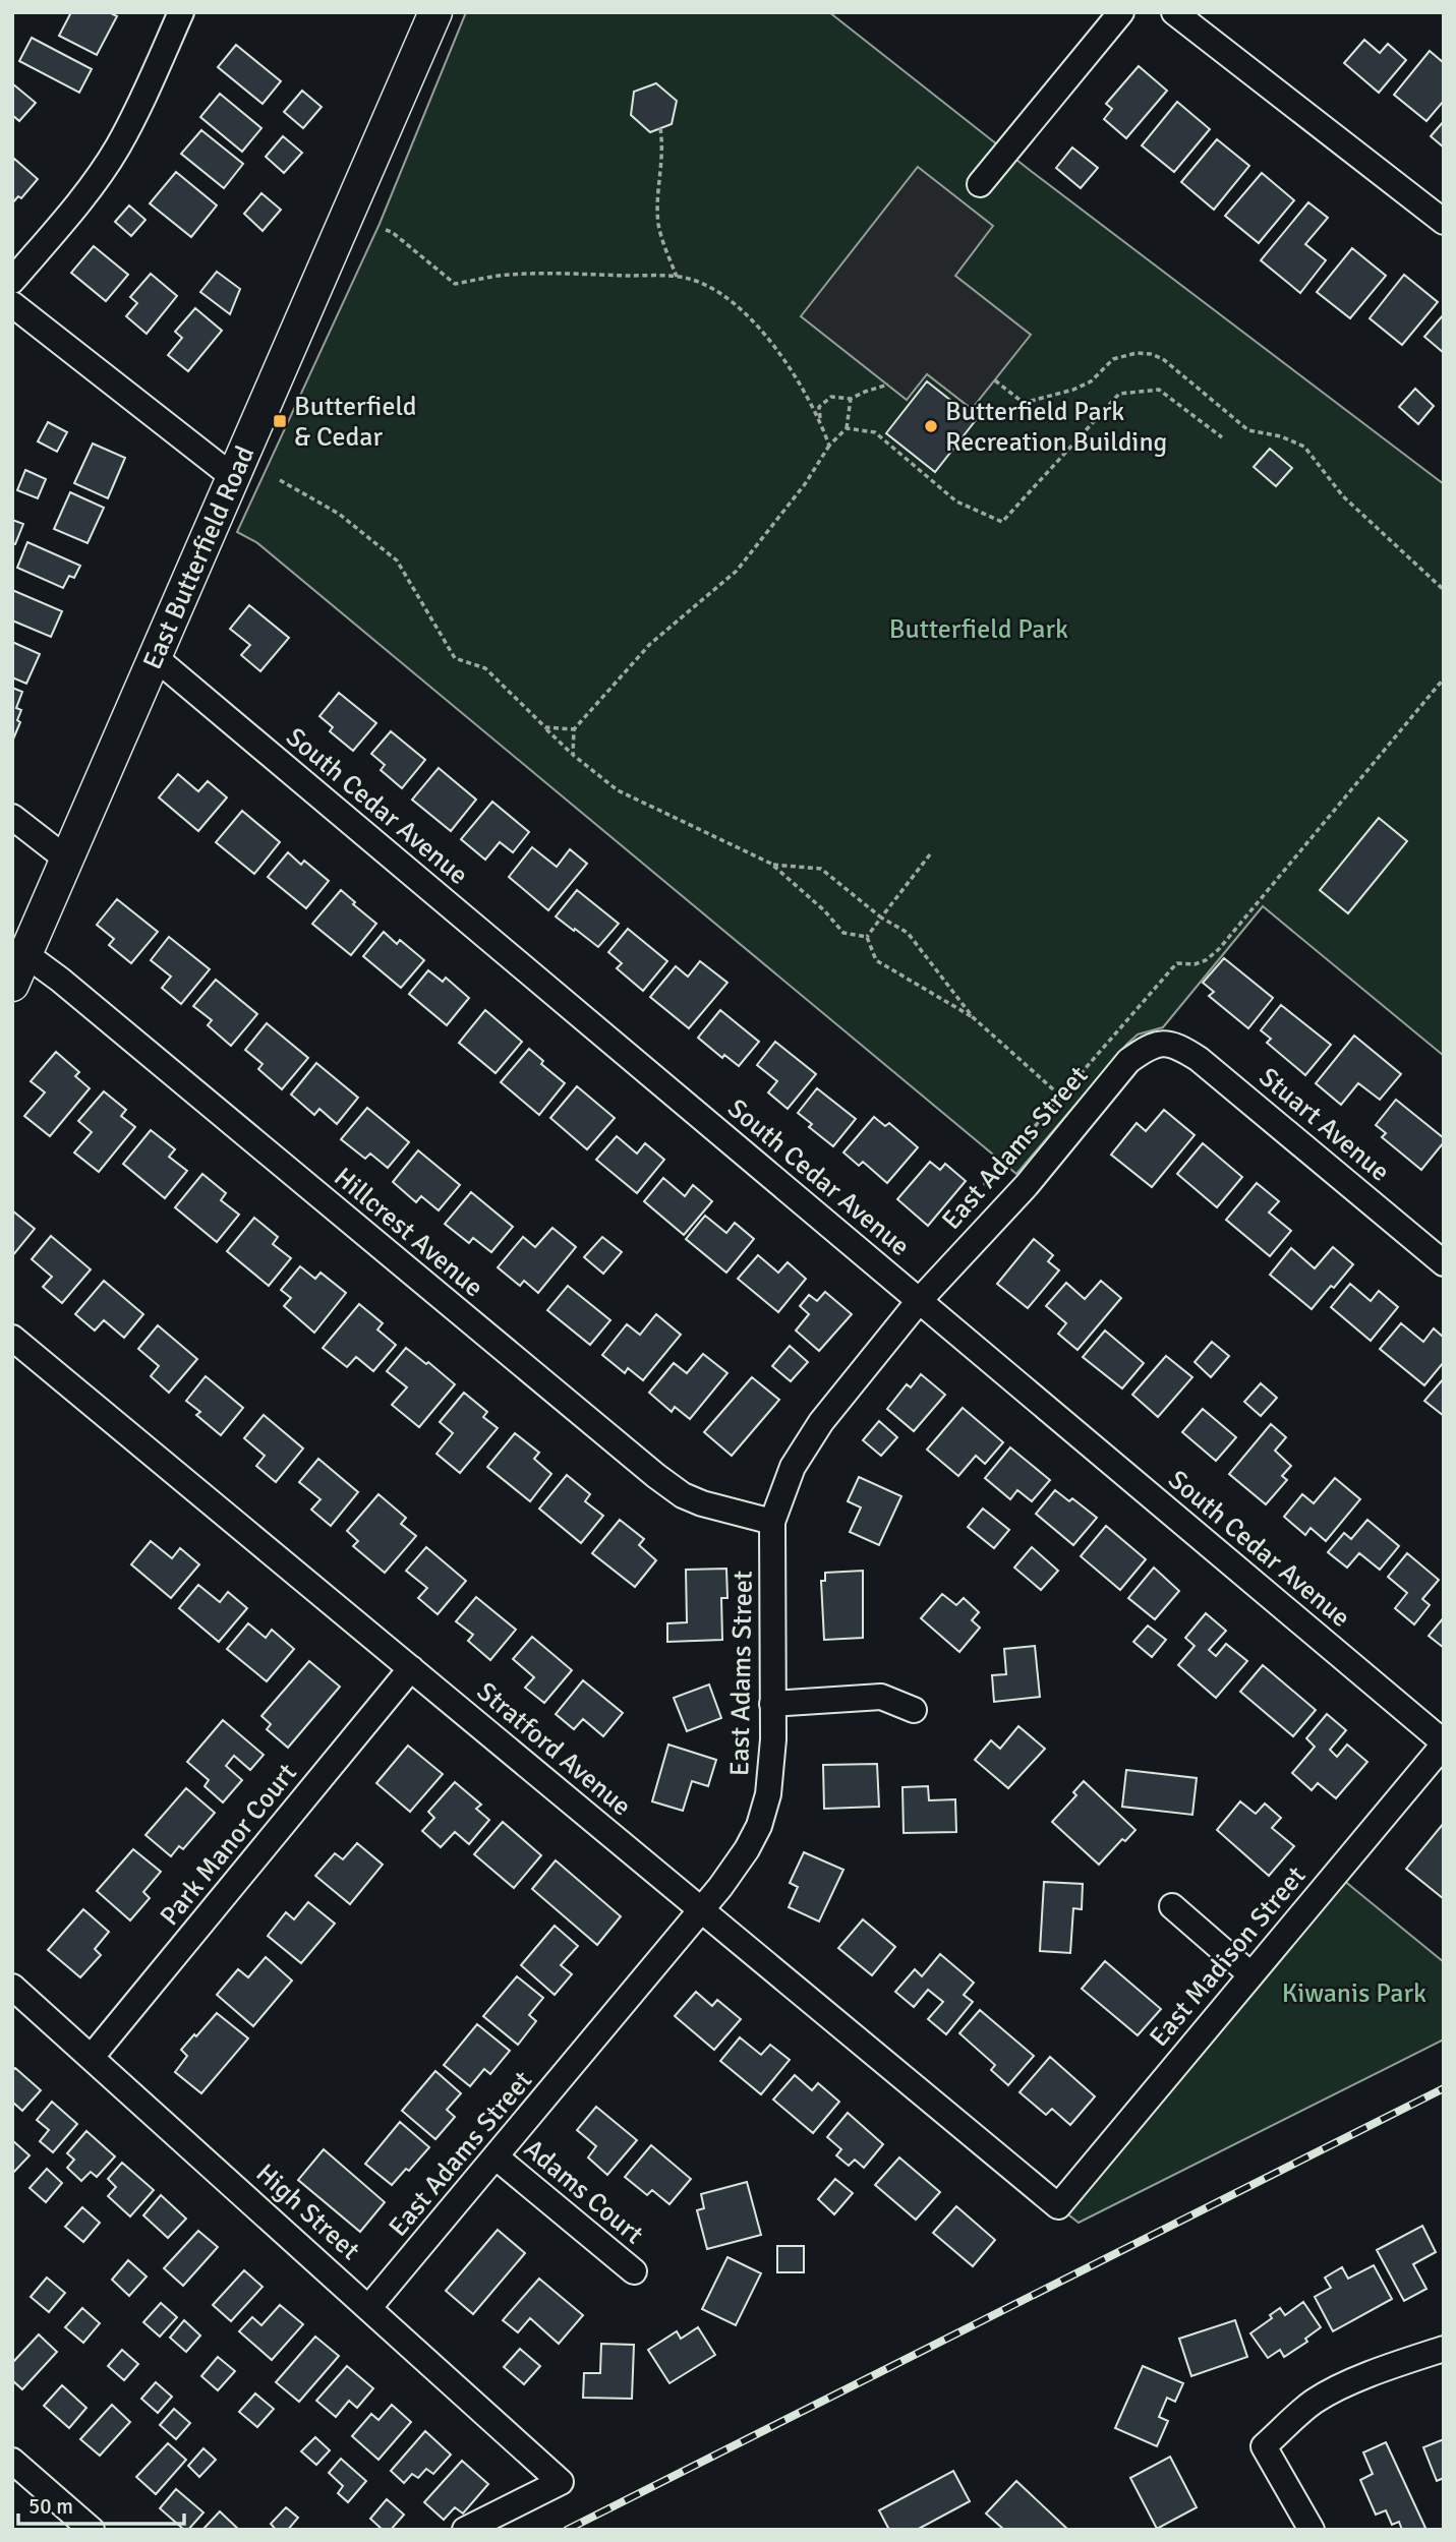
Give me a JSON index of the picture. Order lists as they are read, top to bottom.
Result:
{
  "streets": {
    "main road": ["East Butterfield Road"],
    "street": [
      "South Cedar Avenue",
      "Stuart Avenue",
      "East Adams Street",
      "Hillcrest Avenue",
      "Stratford Avenue",
      "Park Manor Court",
      "East Madison Street",
      "Adams Court",
      "High Street"
    ]
  },
  "crossings": [
    ["East Butterfield Road", "South Cedar Avenue"],
    ["East Butterfield Road", "Hillcrest Avenue"],
    ["South Cedar Avenue", "East Adams Street"],
    ["South Cedar Avenue", "East Madison Street"],
    ["Stuart Avenue", "East Adams Street"],
    ["East Adams Street", "Hillcrest Avenue"],
    ["East Adams Street", "Stratford Avenue"],
    ["East Adams Street", "Adams Court"],
    ["East Adams Street", "High Street"],
    ["Stratford Avenue", "Park Manor Court"],
    ["Stratford Avenue", "East Madison Street"],
    ["Park Manor Court", "High Street"]
  ],
  "parks": ["Butterfield Park", "Kiwanis Park"],
  "places": {
    "transit": ["Butterfield & Cedar"],
    "other": ["Butterfield Park Recreation Building"]
  },
  "scale_bar": "50 m"
}
